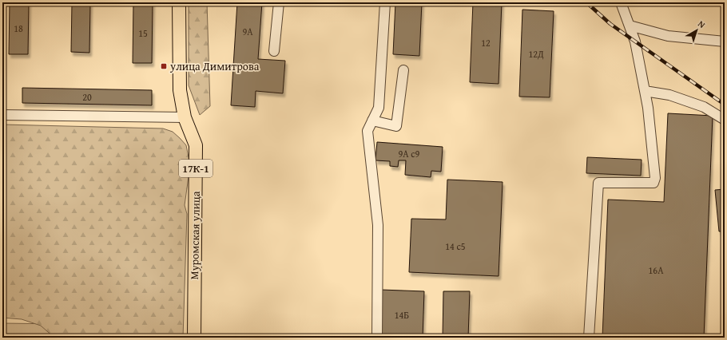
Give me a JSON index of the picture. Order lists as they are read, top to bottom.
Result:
{
  "streets": {
    "main road": ["17К-1", "Муромская улица"]
  },
  "places": {
    "transit": ["улица Димитрова"]
  },
  "house_numbers": [
    "18",
    "9А",
    "15",
    "12",
    "12Д",
    "20",
    "9А с9",
    "14 с5",
    "16А",
    "14Б"
  ],
  "north": "top right"
}
